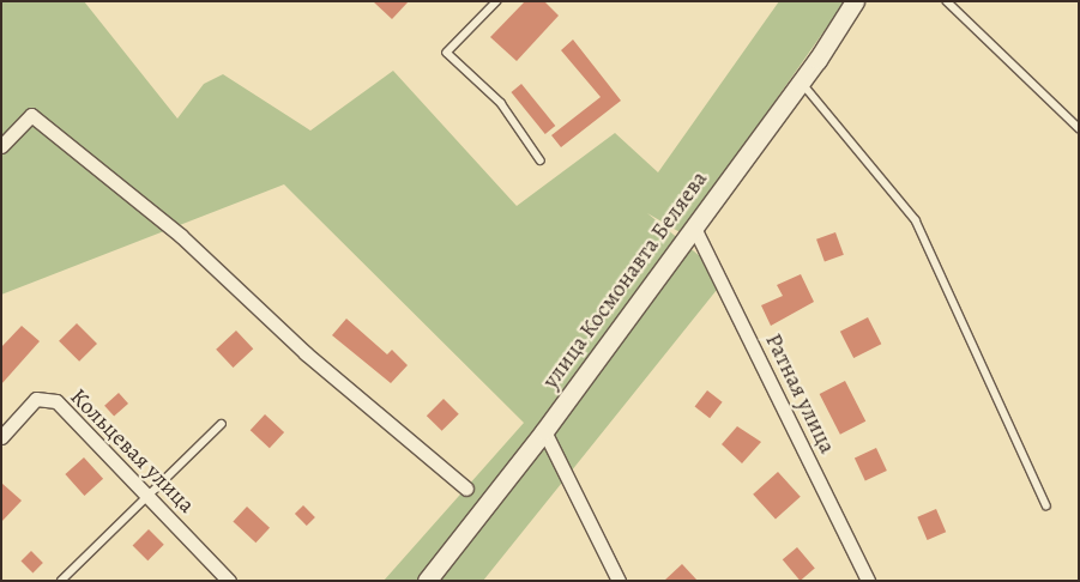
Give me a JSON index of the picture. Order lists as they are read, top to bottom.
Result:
{
  "streets": {
    "street": ["улица Космонавта Беляева", "Ратная улица", "Кольцевая улица"]
  },
  "crossings": [
    ["улица Космонавта Беляева", "Ратная улица"]
  ]
}
